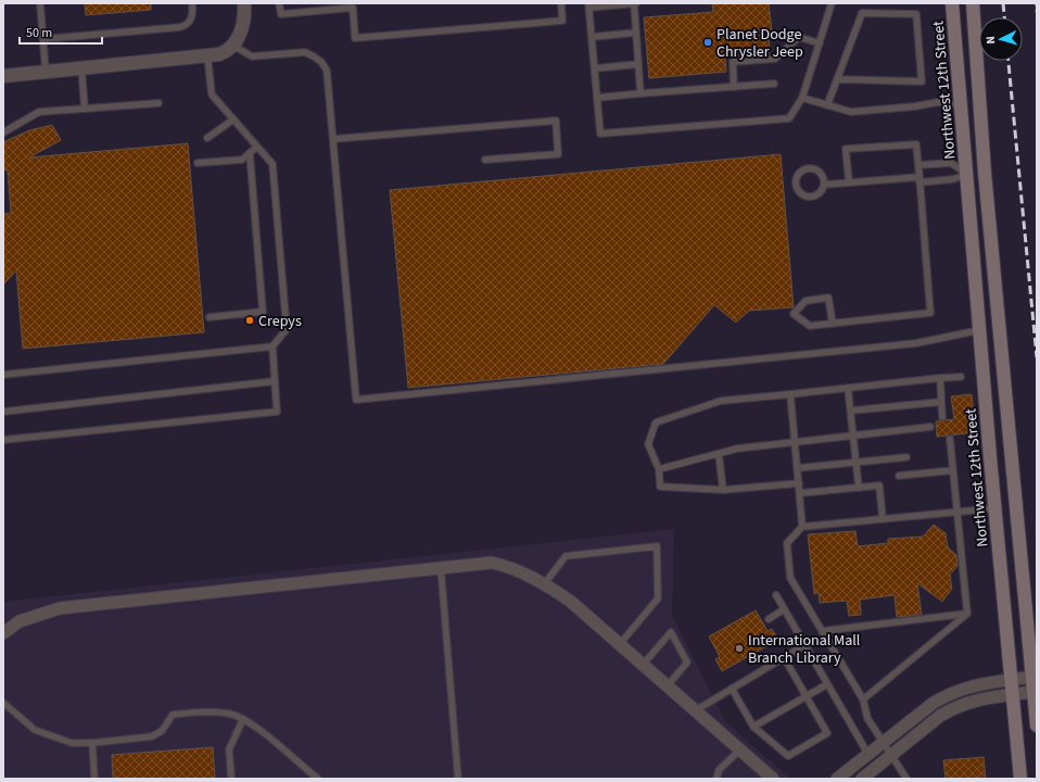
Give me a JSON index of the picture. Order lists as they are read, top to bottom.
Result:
{
  "streets": {
    "main road": ["Northwest 12th Street"]
  },
  "places": ["Planet Dodge Chrysler Jeep", "Crepys", "International Mall Branch Library"],
  "scale_bar": "50 m",
  "north": "left"
}
